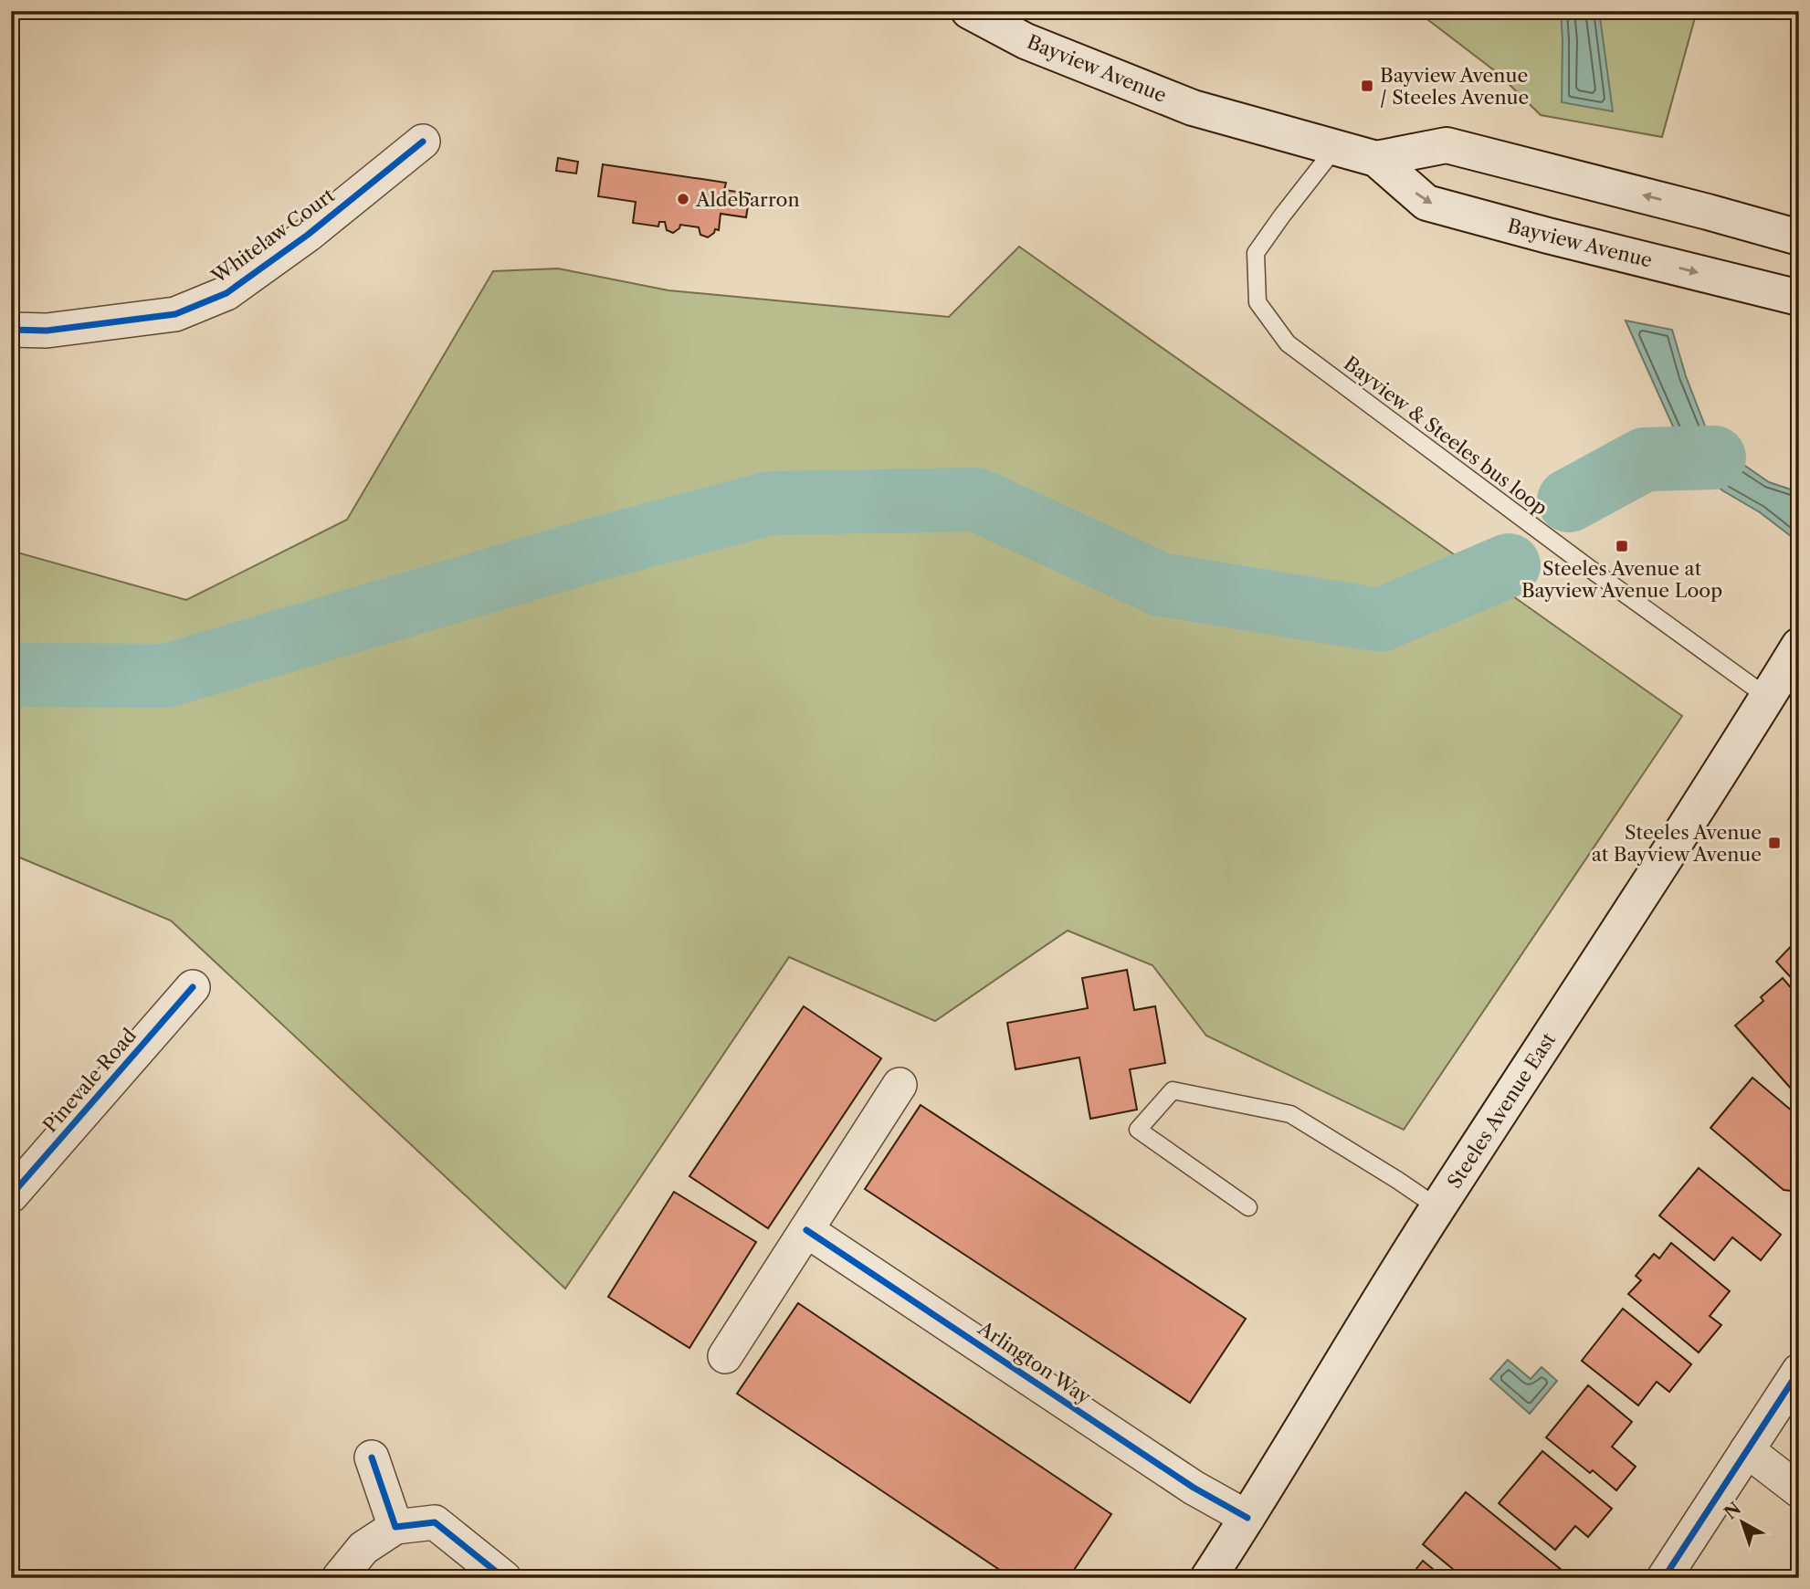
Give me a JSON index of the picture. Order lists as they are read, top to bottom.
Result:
{
  "streets": {
    "main road": ["Bayview Avenue", "Steeles Avenue East"],
    "street": ["Whitelaw Court", "Pinevale Road", "Arlington Way"],
    "lane": ["Bayview & Steeles bus loop"]
  },
  "crossings": [
    ["Bayview Avenue", "Bayview & Steeles bus loop"],
    ["Bayview & Steeles bus loop", "Steeles Avenue East"],
    ["Steeles Avenue East", "Arlington Way"]
  ],
  "places": {
    "transit": ["Bayview Avenue / Steeles Avenue", "Steeles Avenue at Bayview Avenue Loop", "Steeles Avenue at Bayview Avenue"],
    "other": ["Aldebarron"]
  },
  "north": "top left"
}
